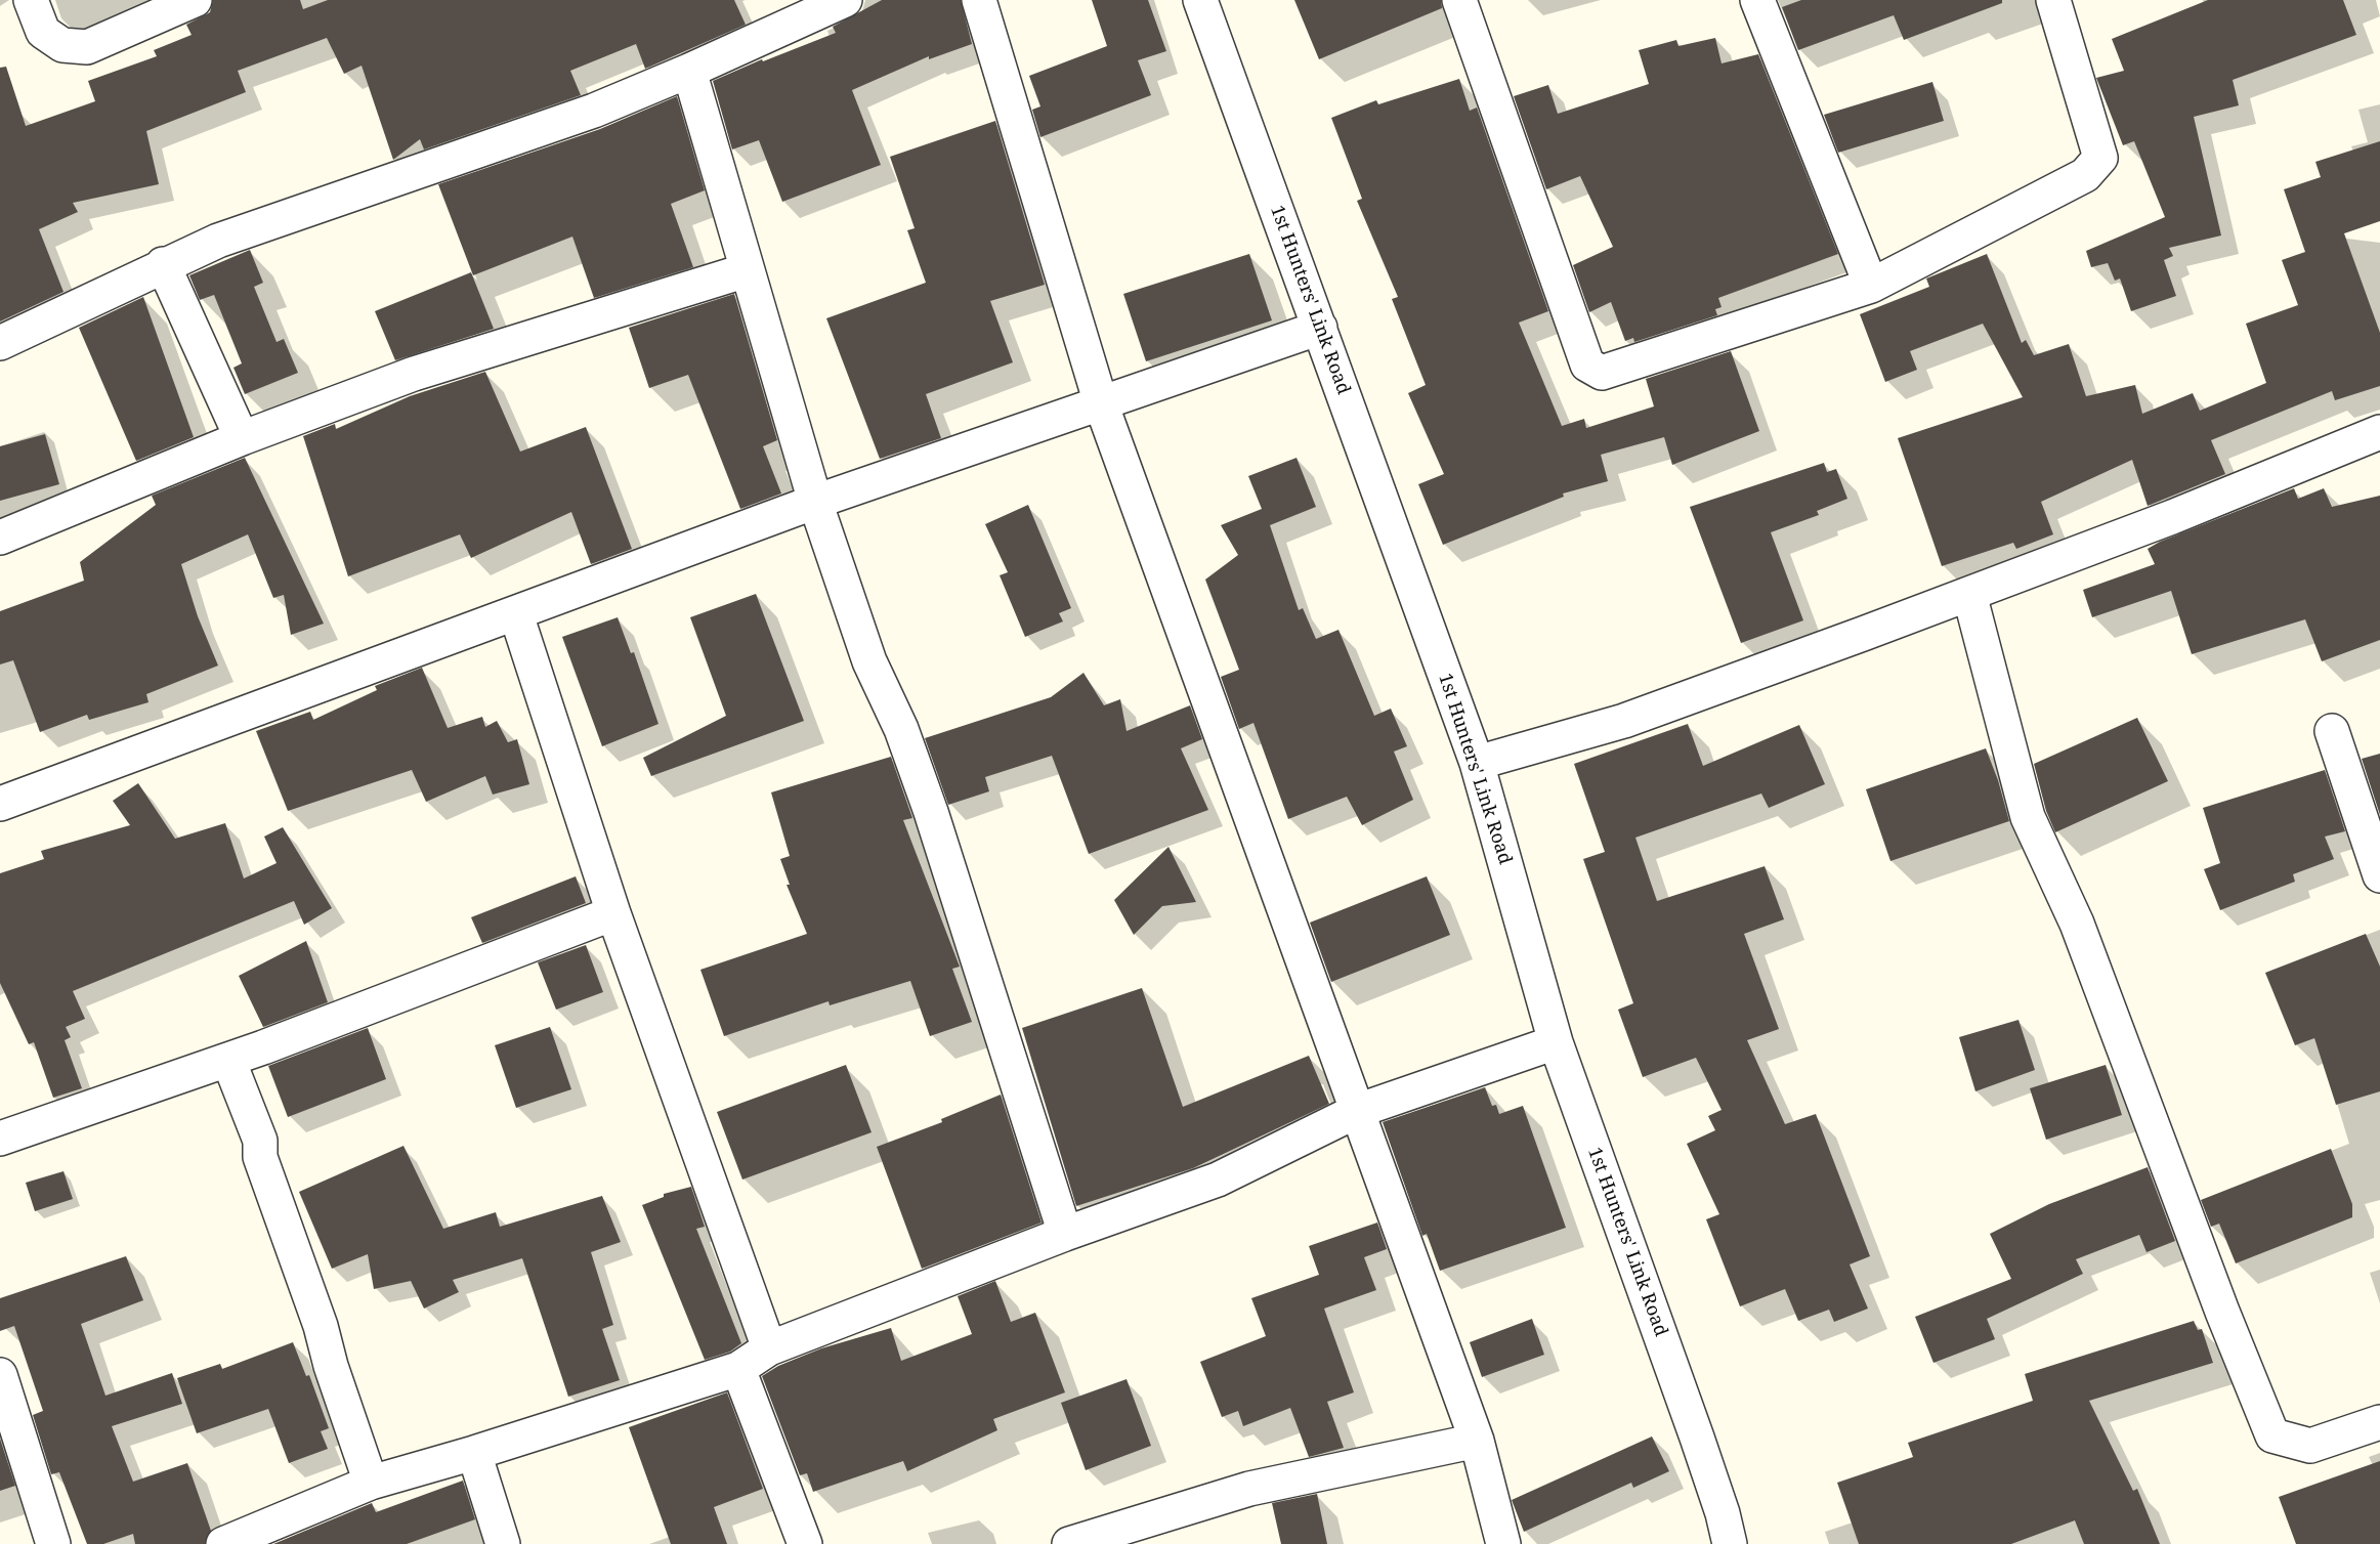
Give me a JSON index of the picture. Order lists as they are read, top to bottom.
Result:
{
  "streets": {
    "street": ["1st Hunters' Link Road"]
  }
}
